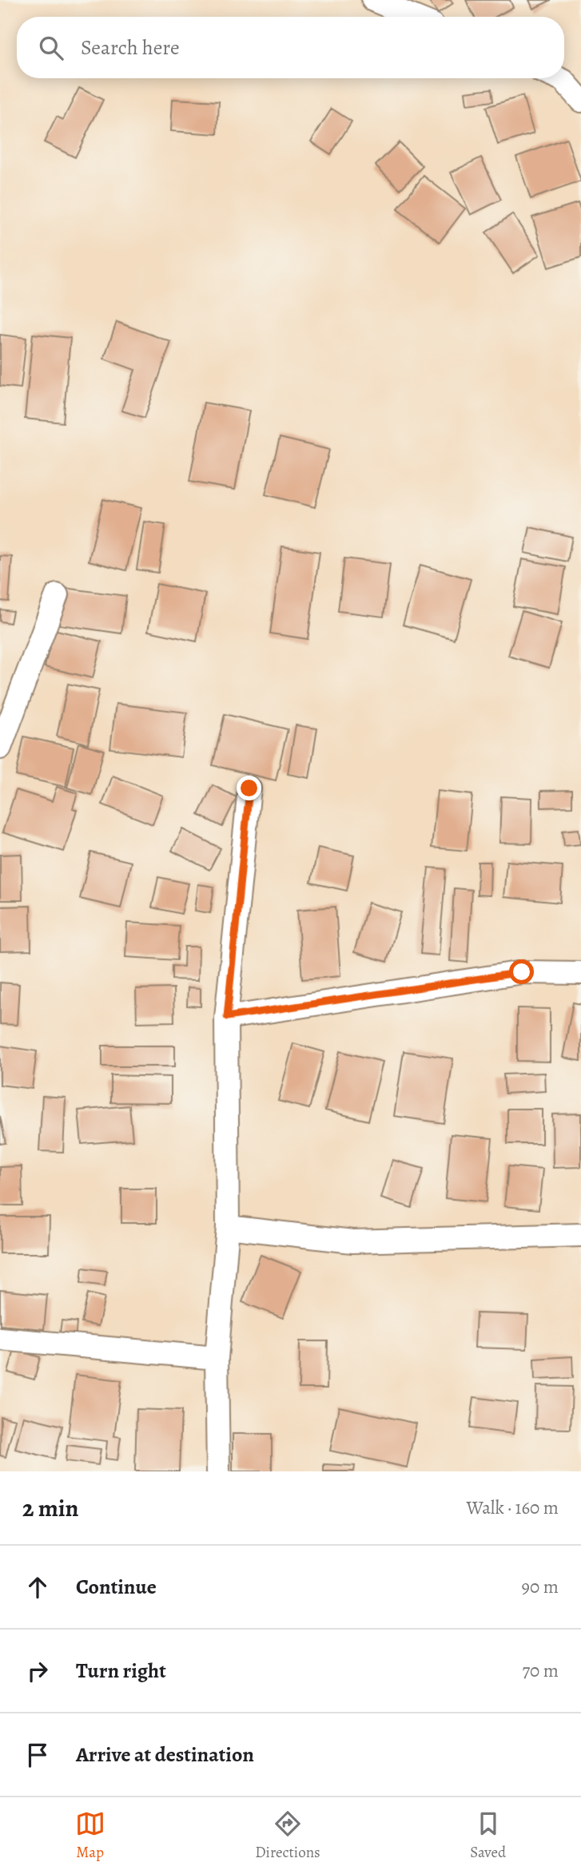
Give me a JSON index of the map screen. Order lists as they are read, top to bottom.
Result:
{
  "page": {
    "search": "Search here",
    "heading": ["2 min", "Walk · 160 m"],
    "list": [
      ["Continue", "90 m"],
      ["Turn right", "70 m"],
      "Arrive at destination"
    ],
    "nav": ["Map", "Directions", "Saved"]
  }
}
